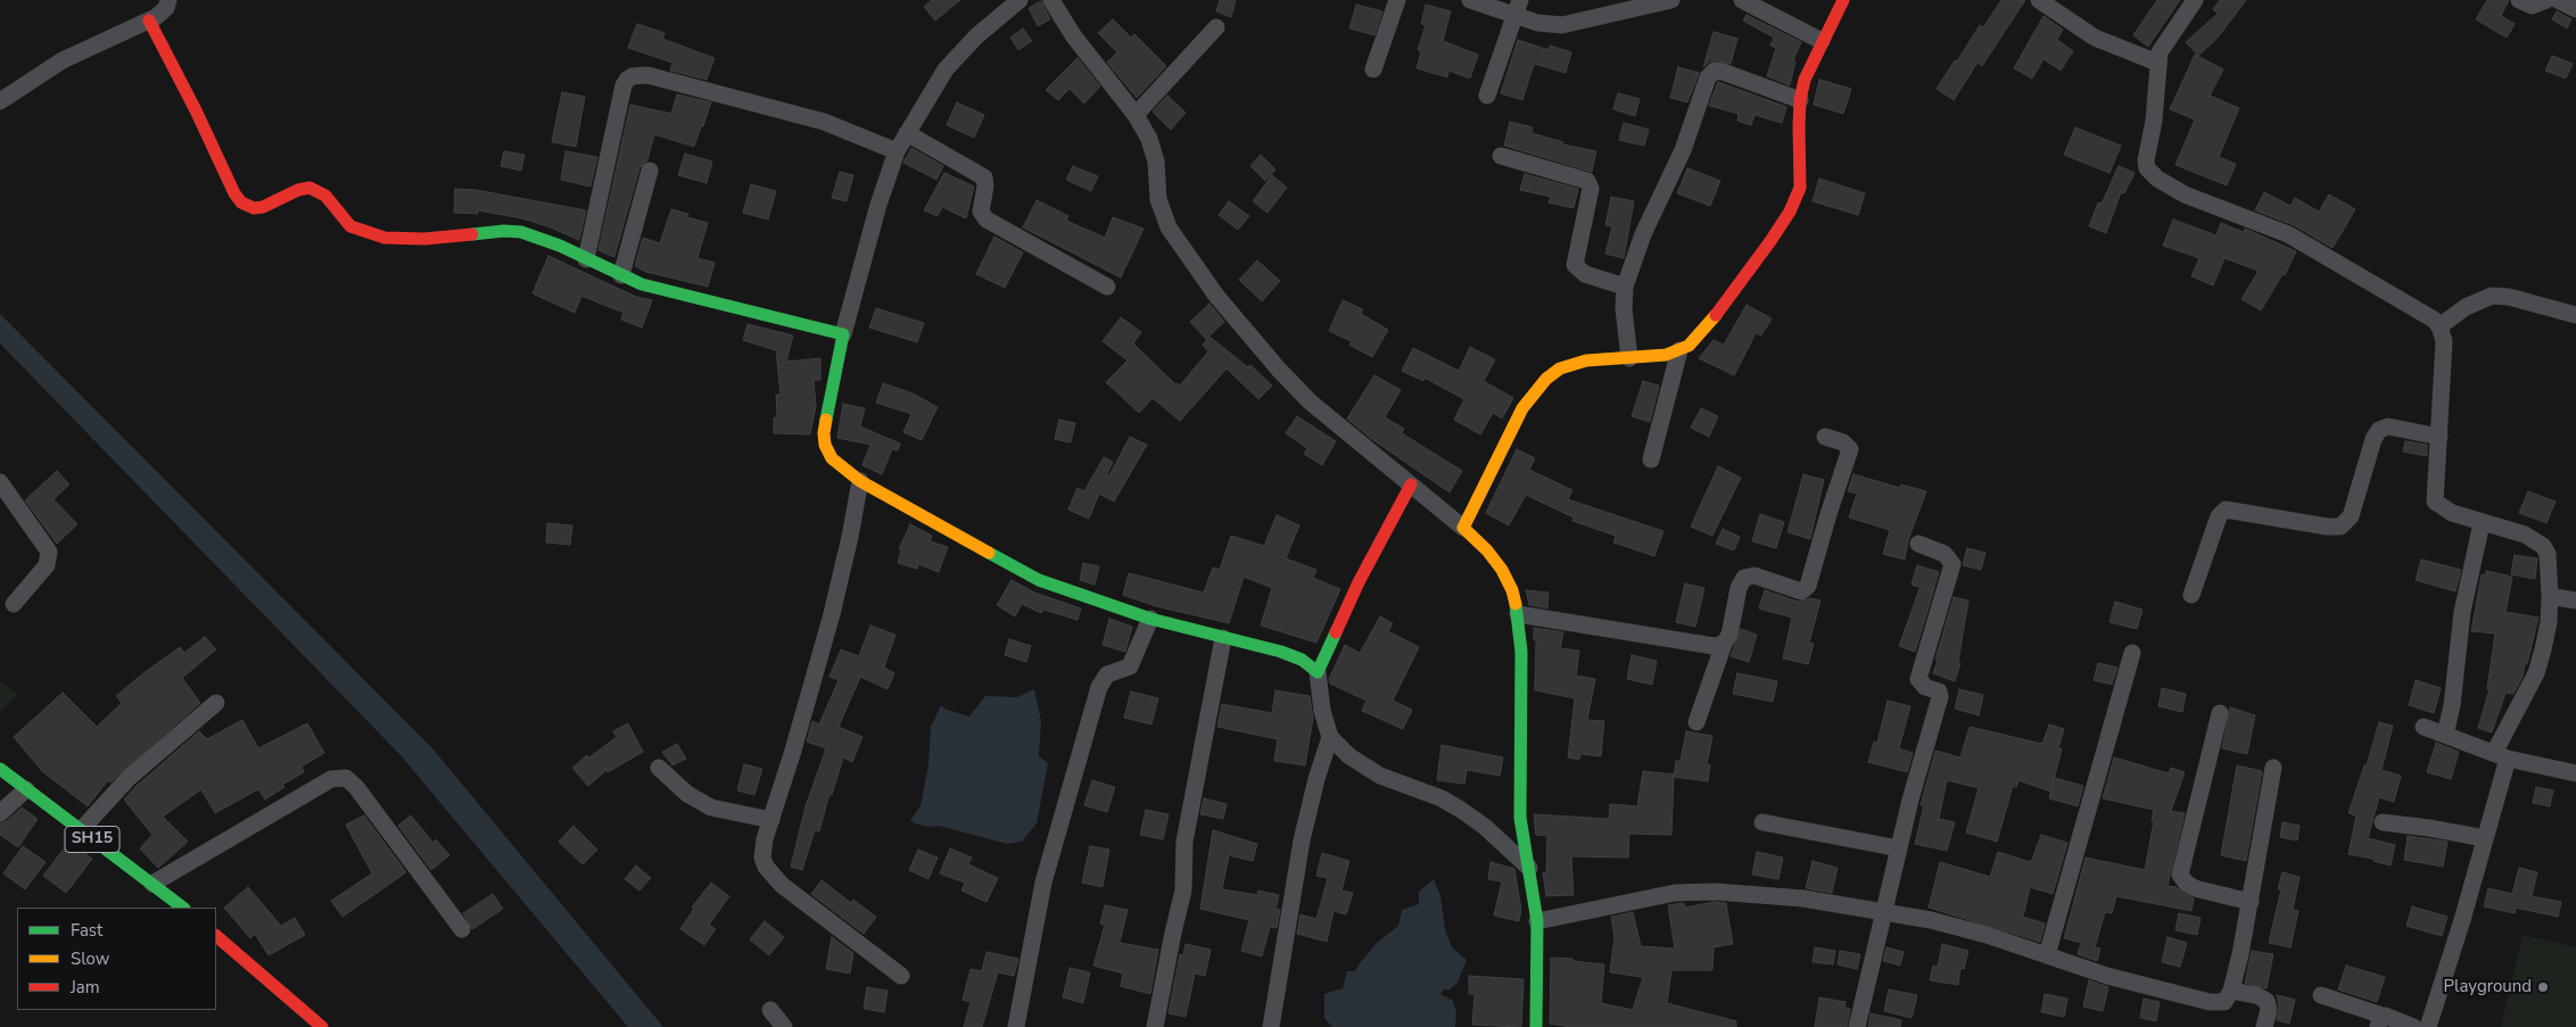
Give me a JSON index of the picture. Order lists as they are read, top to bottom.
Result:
{
  "streets": {
    "street": ["SH15"]
  },
  "places": ["Playground"],
  "legend": ["Fast", "Slow", "Jam"]
}
